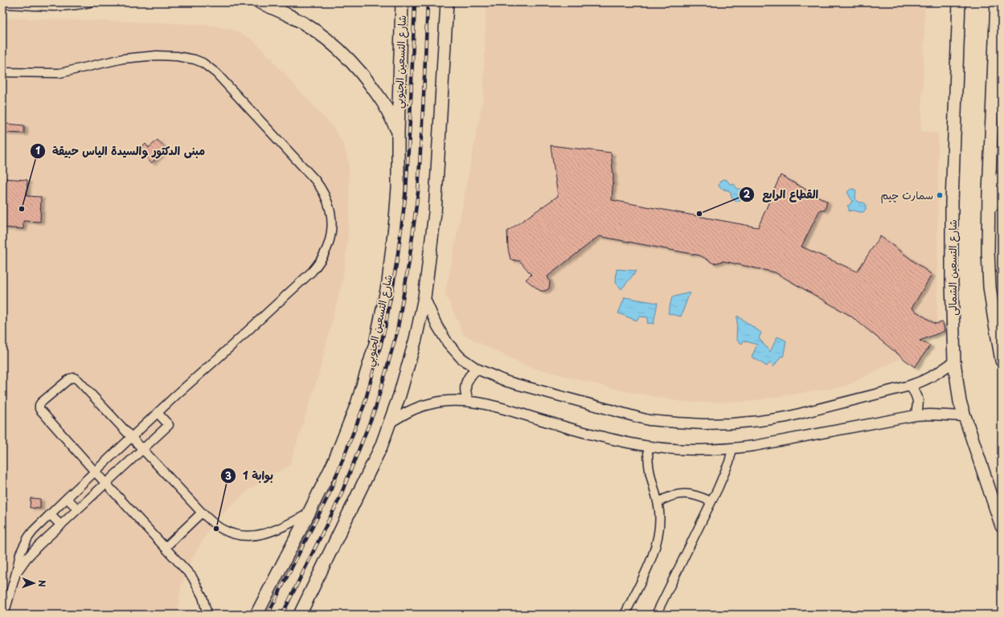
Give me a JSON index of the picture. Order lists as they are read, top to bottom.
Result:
{
  "streets": {
    "main road": ["شارع التسعين الجنوبي", "شارع التسعين الشمالى"]
  },
  "places": [
    "سمارت چيم",
    "مبنى الدكتور والسيدة الياس حبيقة",
    "القطاع الرابع",
    "بوابة 1"
  ],
  "north": "right"
}
